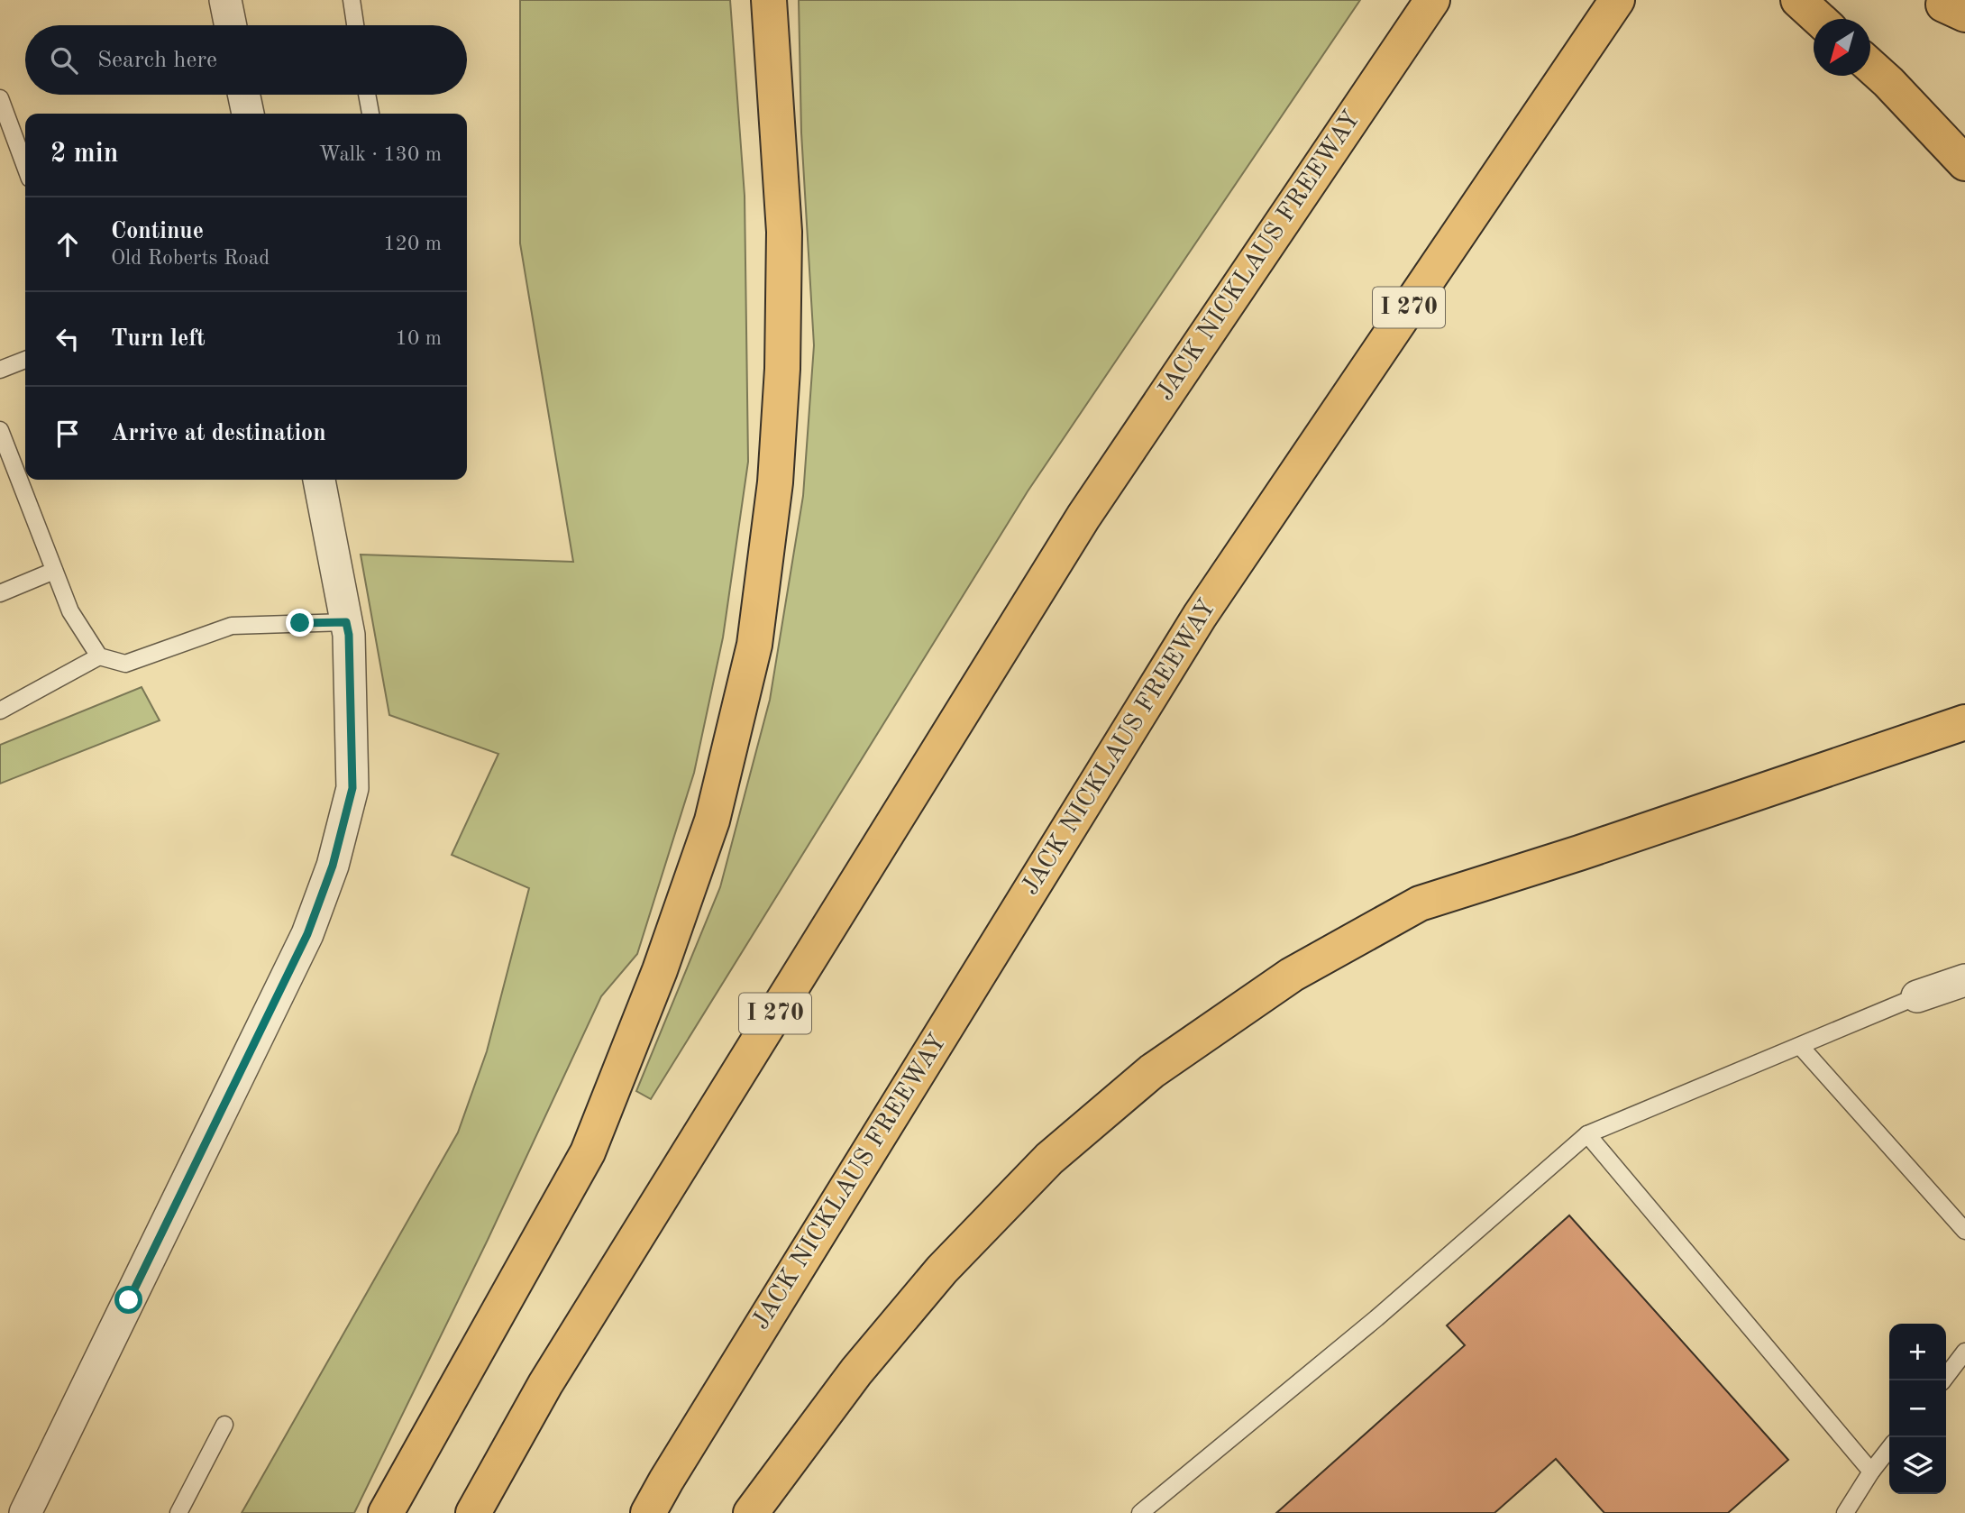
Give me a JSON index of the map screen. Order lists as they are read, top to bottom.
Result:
{
  "streets": {
    "main road": ["JACK NICKLAUS FREEWAY", "I 270"]
  },
  "north": "bottom left",
  "page": {
    "search": "Search here",
    "heading": ["2 min", "Walk · 130 m"],
    "list": [
      ["Continue", "Old Roberts Road", "120 m"],
      ["Turn left", "10 m"],
      "Arrive at destination"
    ],
    "map_buttons": ["+", "−"]
  }
}
